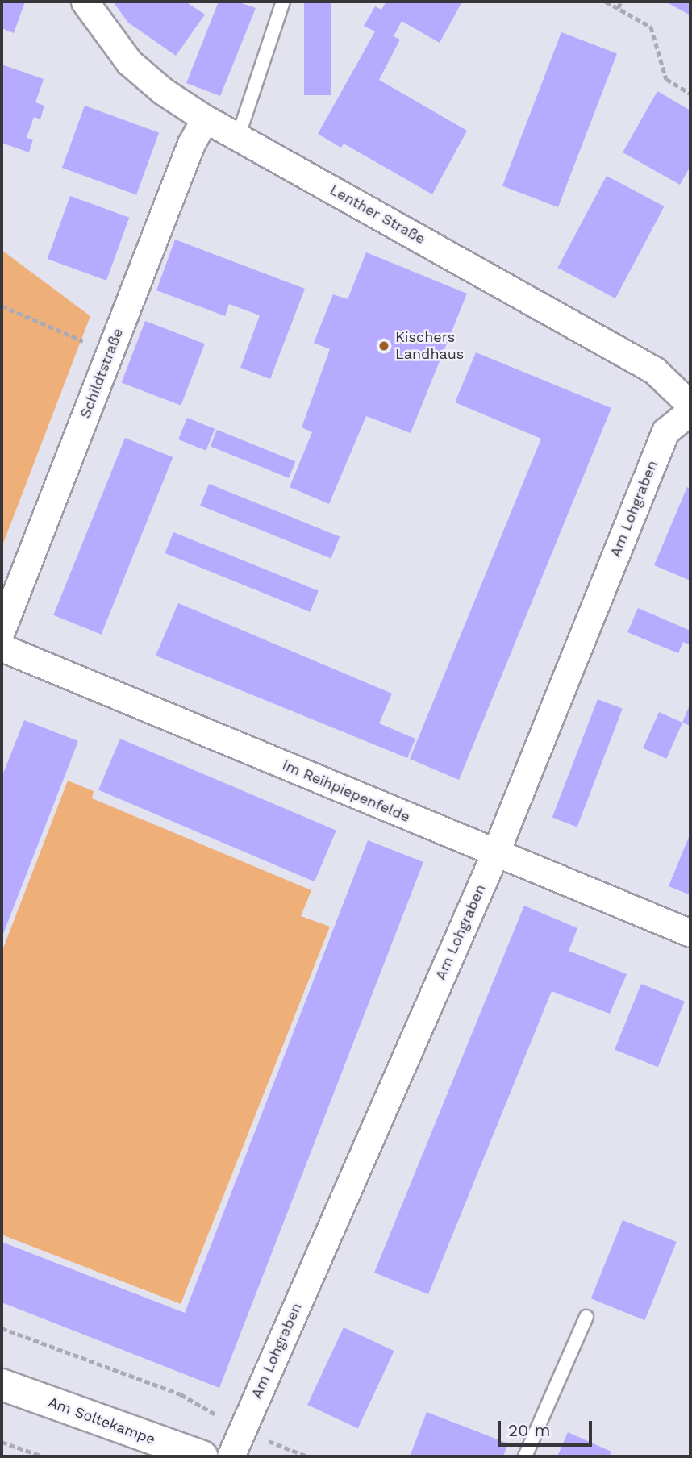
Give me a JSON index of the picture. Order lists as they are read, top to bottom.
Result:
{
  "streets": {
    "street": [
      "Lenther Straße",
      "Schildtstraße",
      "Am Lohgraben",
      "Im Reihpiepenfelde",
      "Am Soltekampe"
    ]
  },
  "crossings": [
    ["Lenther Straße", "Schildtstraße"],
    ["Am Lohgraben", "Im Reihpiepenfelde"]
  ],
  "places": ["Kischers Landhaus"],
  "scale_bar": "20 m"
}
